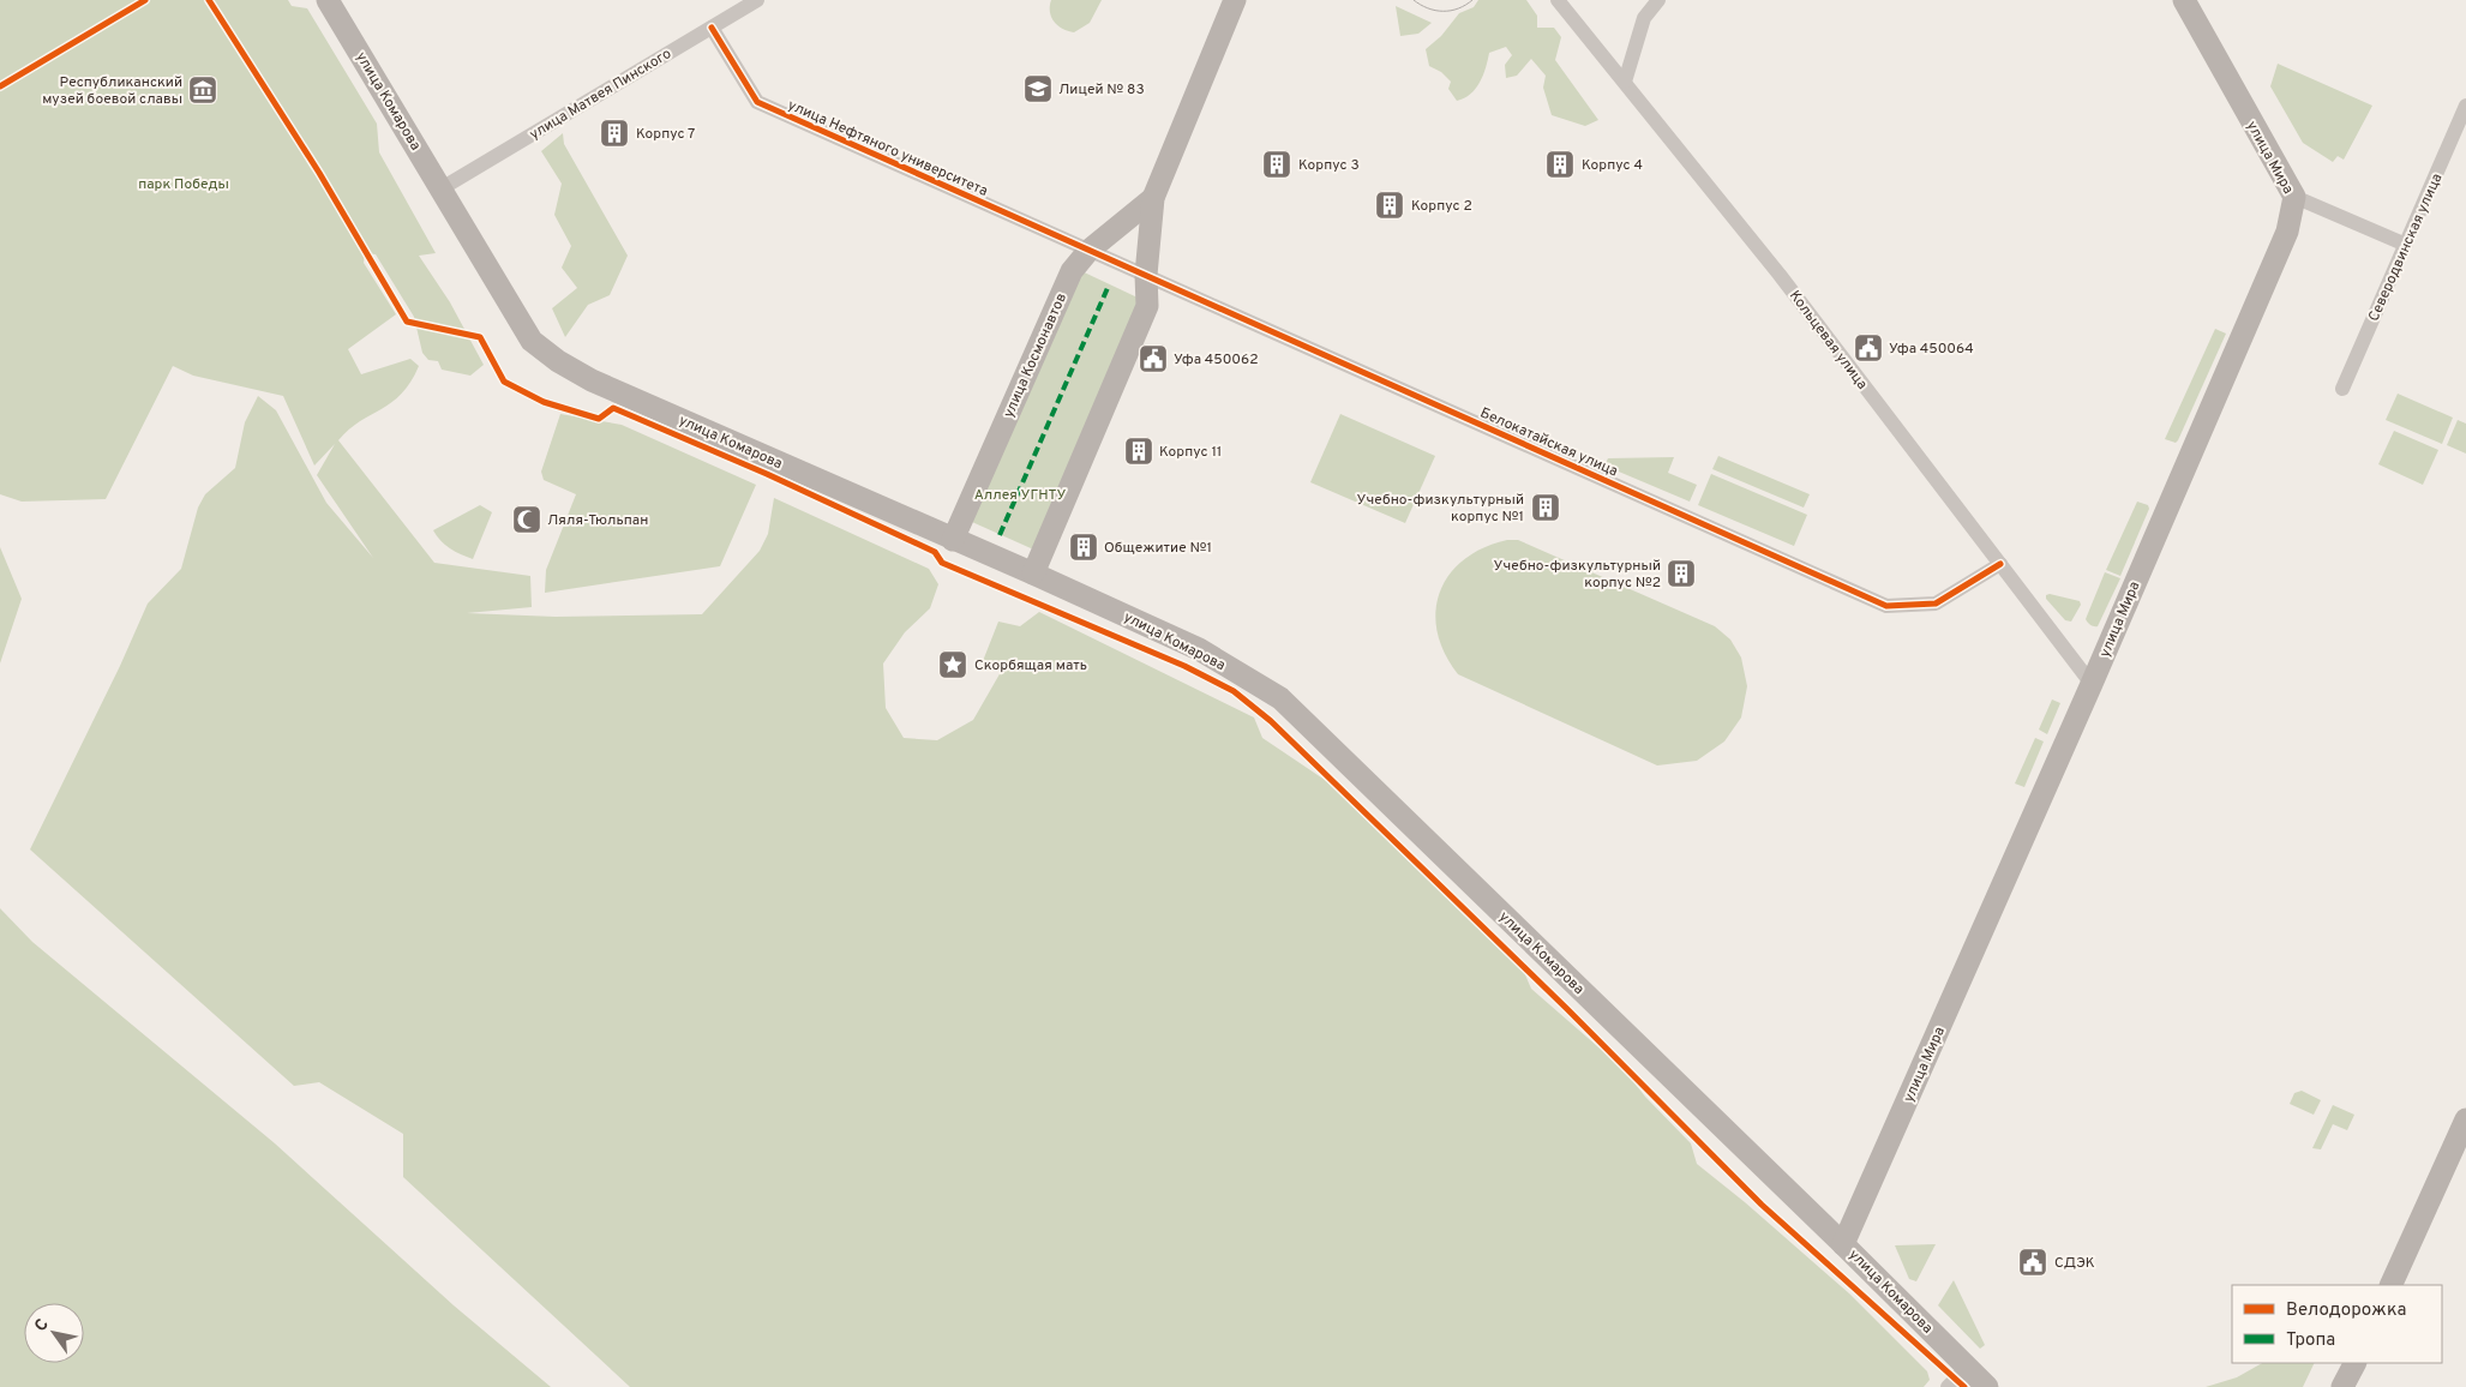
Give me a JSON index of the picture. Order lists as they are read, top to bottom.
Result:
{
  "streets": {
    "main road": ["улица Комарова", "улица Мира", "улица Космонавтов"],
    "street": [
      "улица Матвея Пинского",
      "улица Нефтяного университета",
      "Северодвинская улица",
      "Кольцевая улица",
      "Белокатайская улица"
    ]
  },
  "crossings": [
    ["улица Матвея Пинского", "улица Комарова"],
    ["улица Матвея Пинского", "улица Нефтяного университета"],
    ["улица Комарова", "улица Мира"],
    ["улица Комарова", "улица Космонавтов"],
    ["улица Нефтяного университета", "улица Космонавтов"],
    ["улица Нефтяного университета", "Белокатайская улица"],
    ["улица Мира", "Кольцевая улица"],
    ["Кольцевая улица", "Белокатайская улица"],
    ["улица Космонавтов", "Белокатайская улица"]
  ],
  "parks": ["парк Победы", "Аллея УГНТУ"],
  "places": {
    "school or university": ["Лицей № 83"],
    "museum": ["Республиканский музей боевой славы"],
    "building": [
      "Корпус 7",
      "Корпус 3",
      "Корпус 4",
      "Корпус 2",
      "Корпус 11",
      "Учебно-физкультурный корпус №1",
      "Общежитие №1",
      "Учебно-физкультурный корпус №2"
    ],
    "public building": ["Уфа 450064", "Уфа 450062", "СДЭК"],
    "mosque": ["Ляля-Тюльпан"],
    "place": ["Скорбящая мать"]
  },
  "legend": ["Велодорожка", "Тропа"],
  "north": "top left"
}
